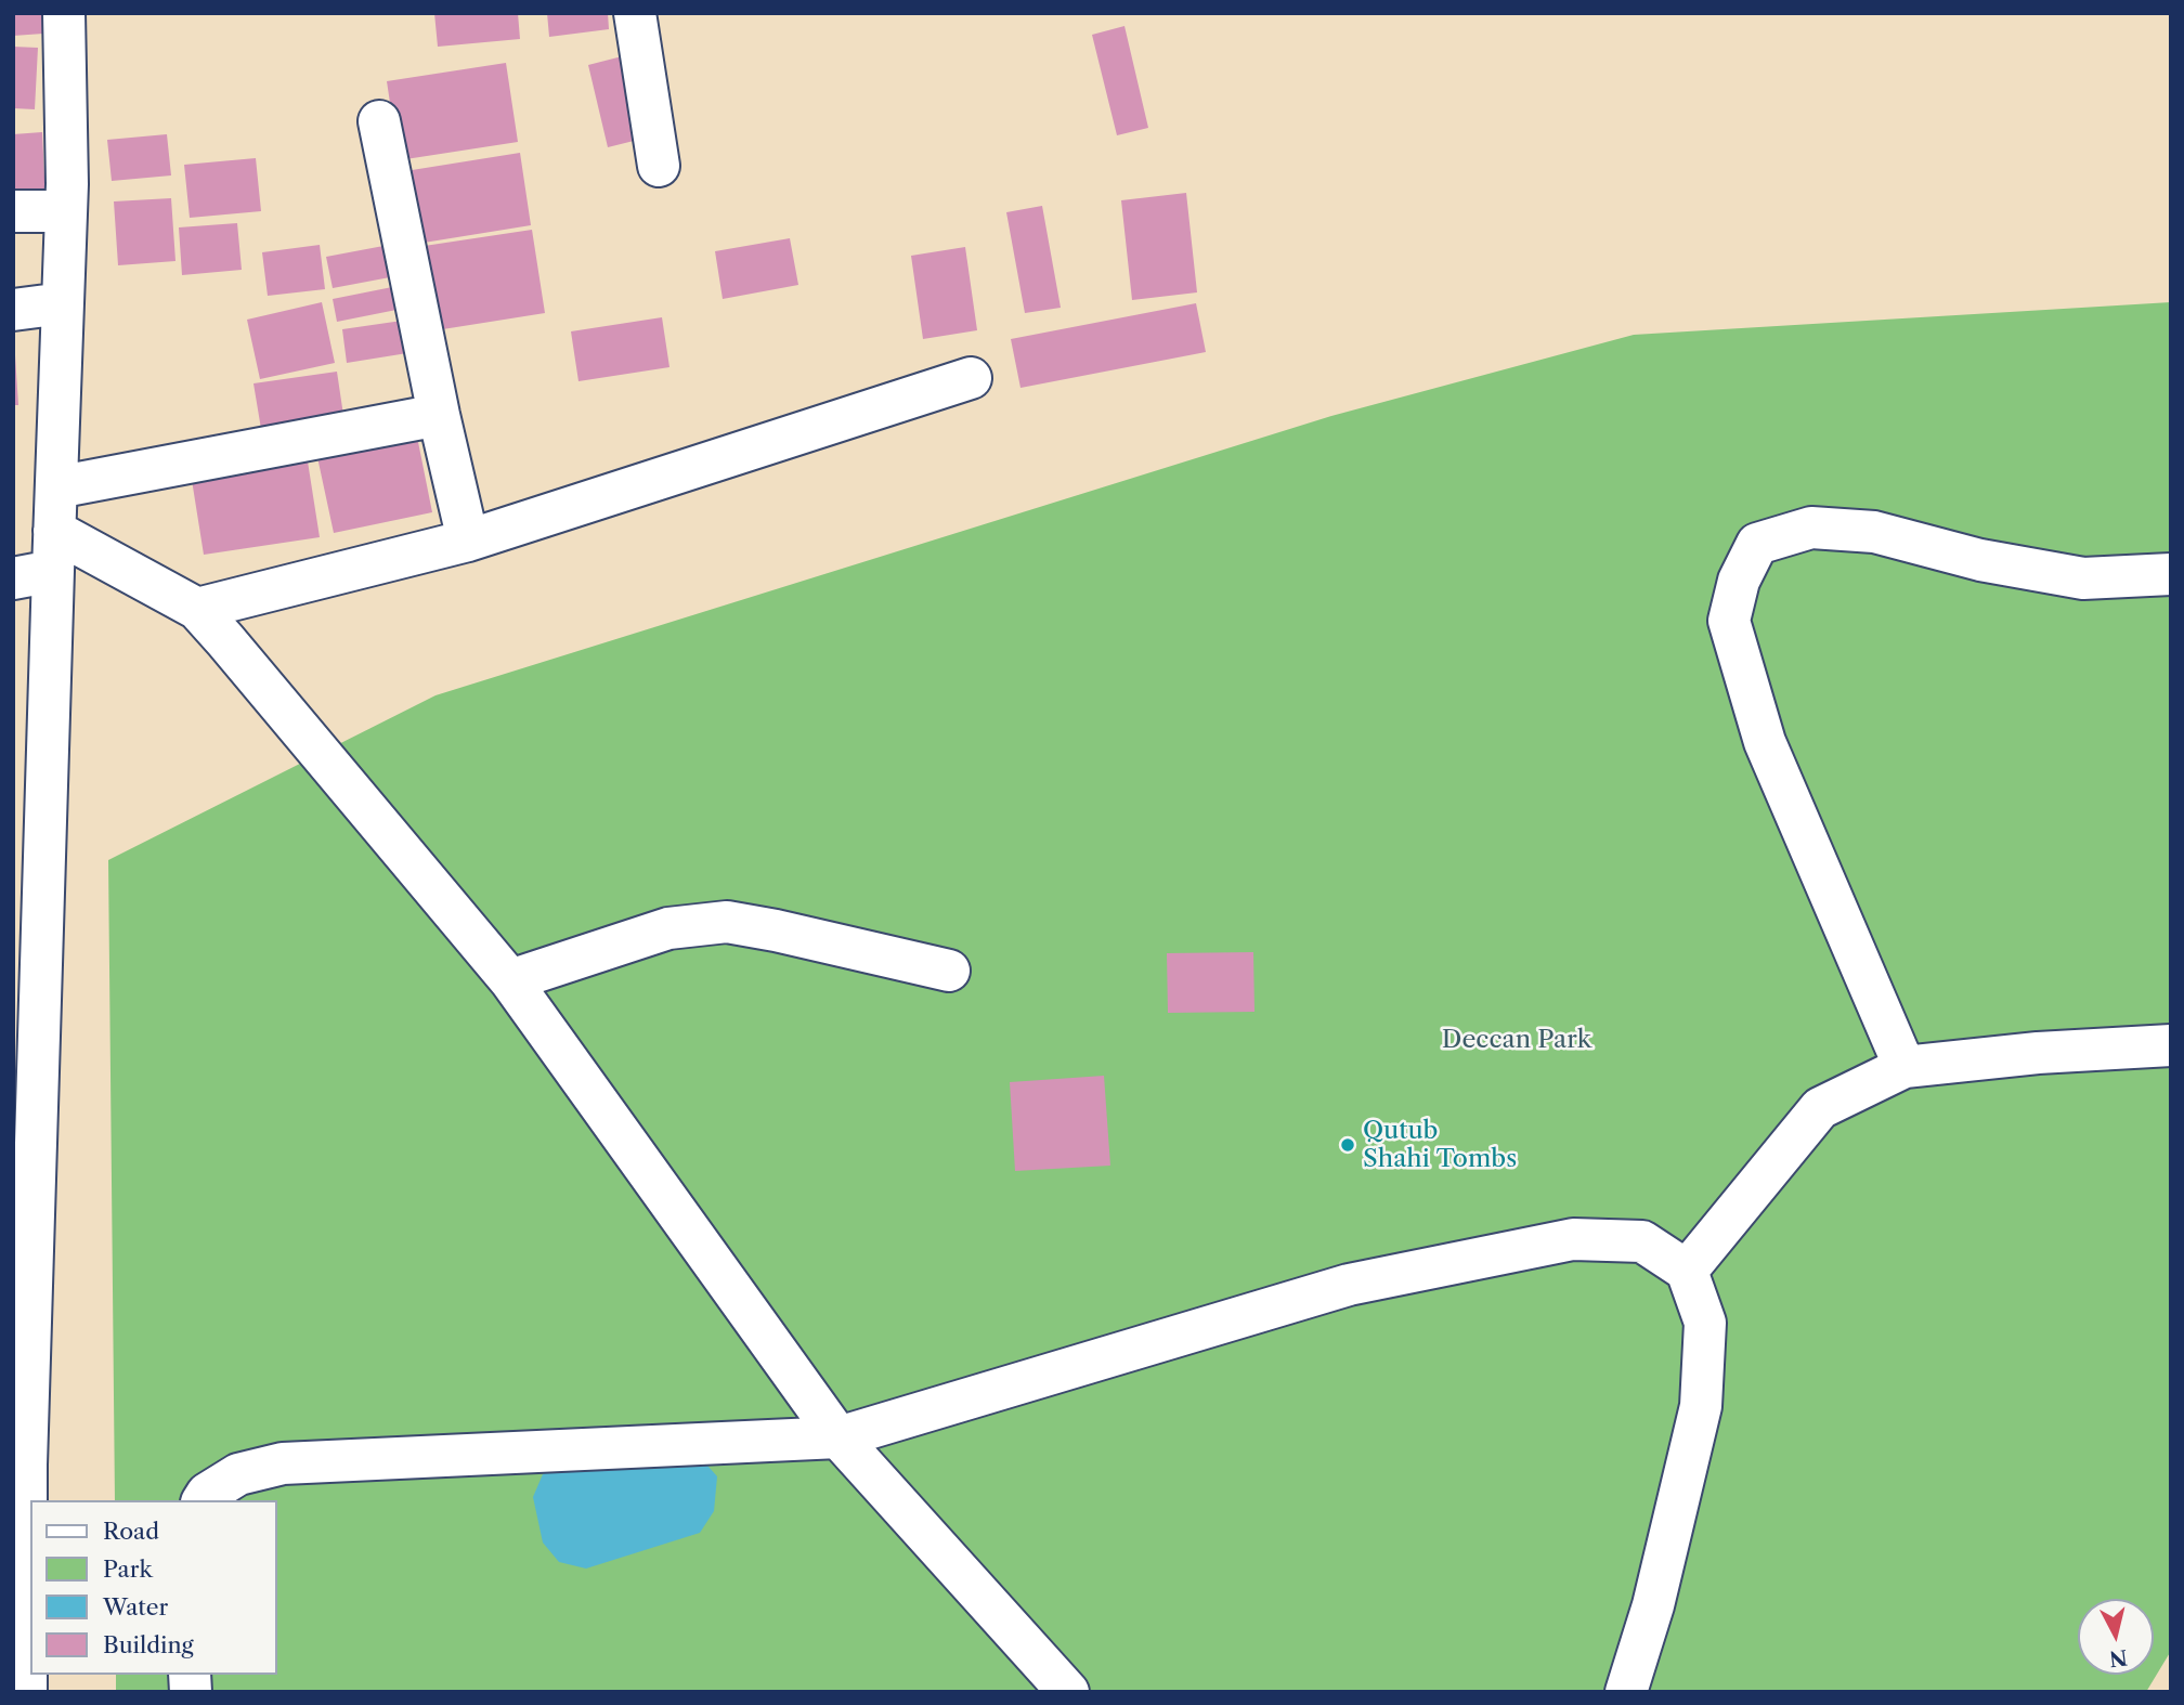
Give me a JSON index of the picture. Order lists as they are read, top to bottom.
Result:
{
  "parks": ["Deccan Park"],
  "places": ["Qutub Shahi Tombs"],
  "legend": [
    "Road",
    "Park",
    "Water",
    "Building"
  ],
  "north": "bottom"
}
